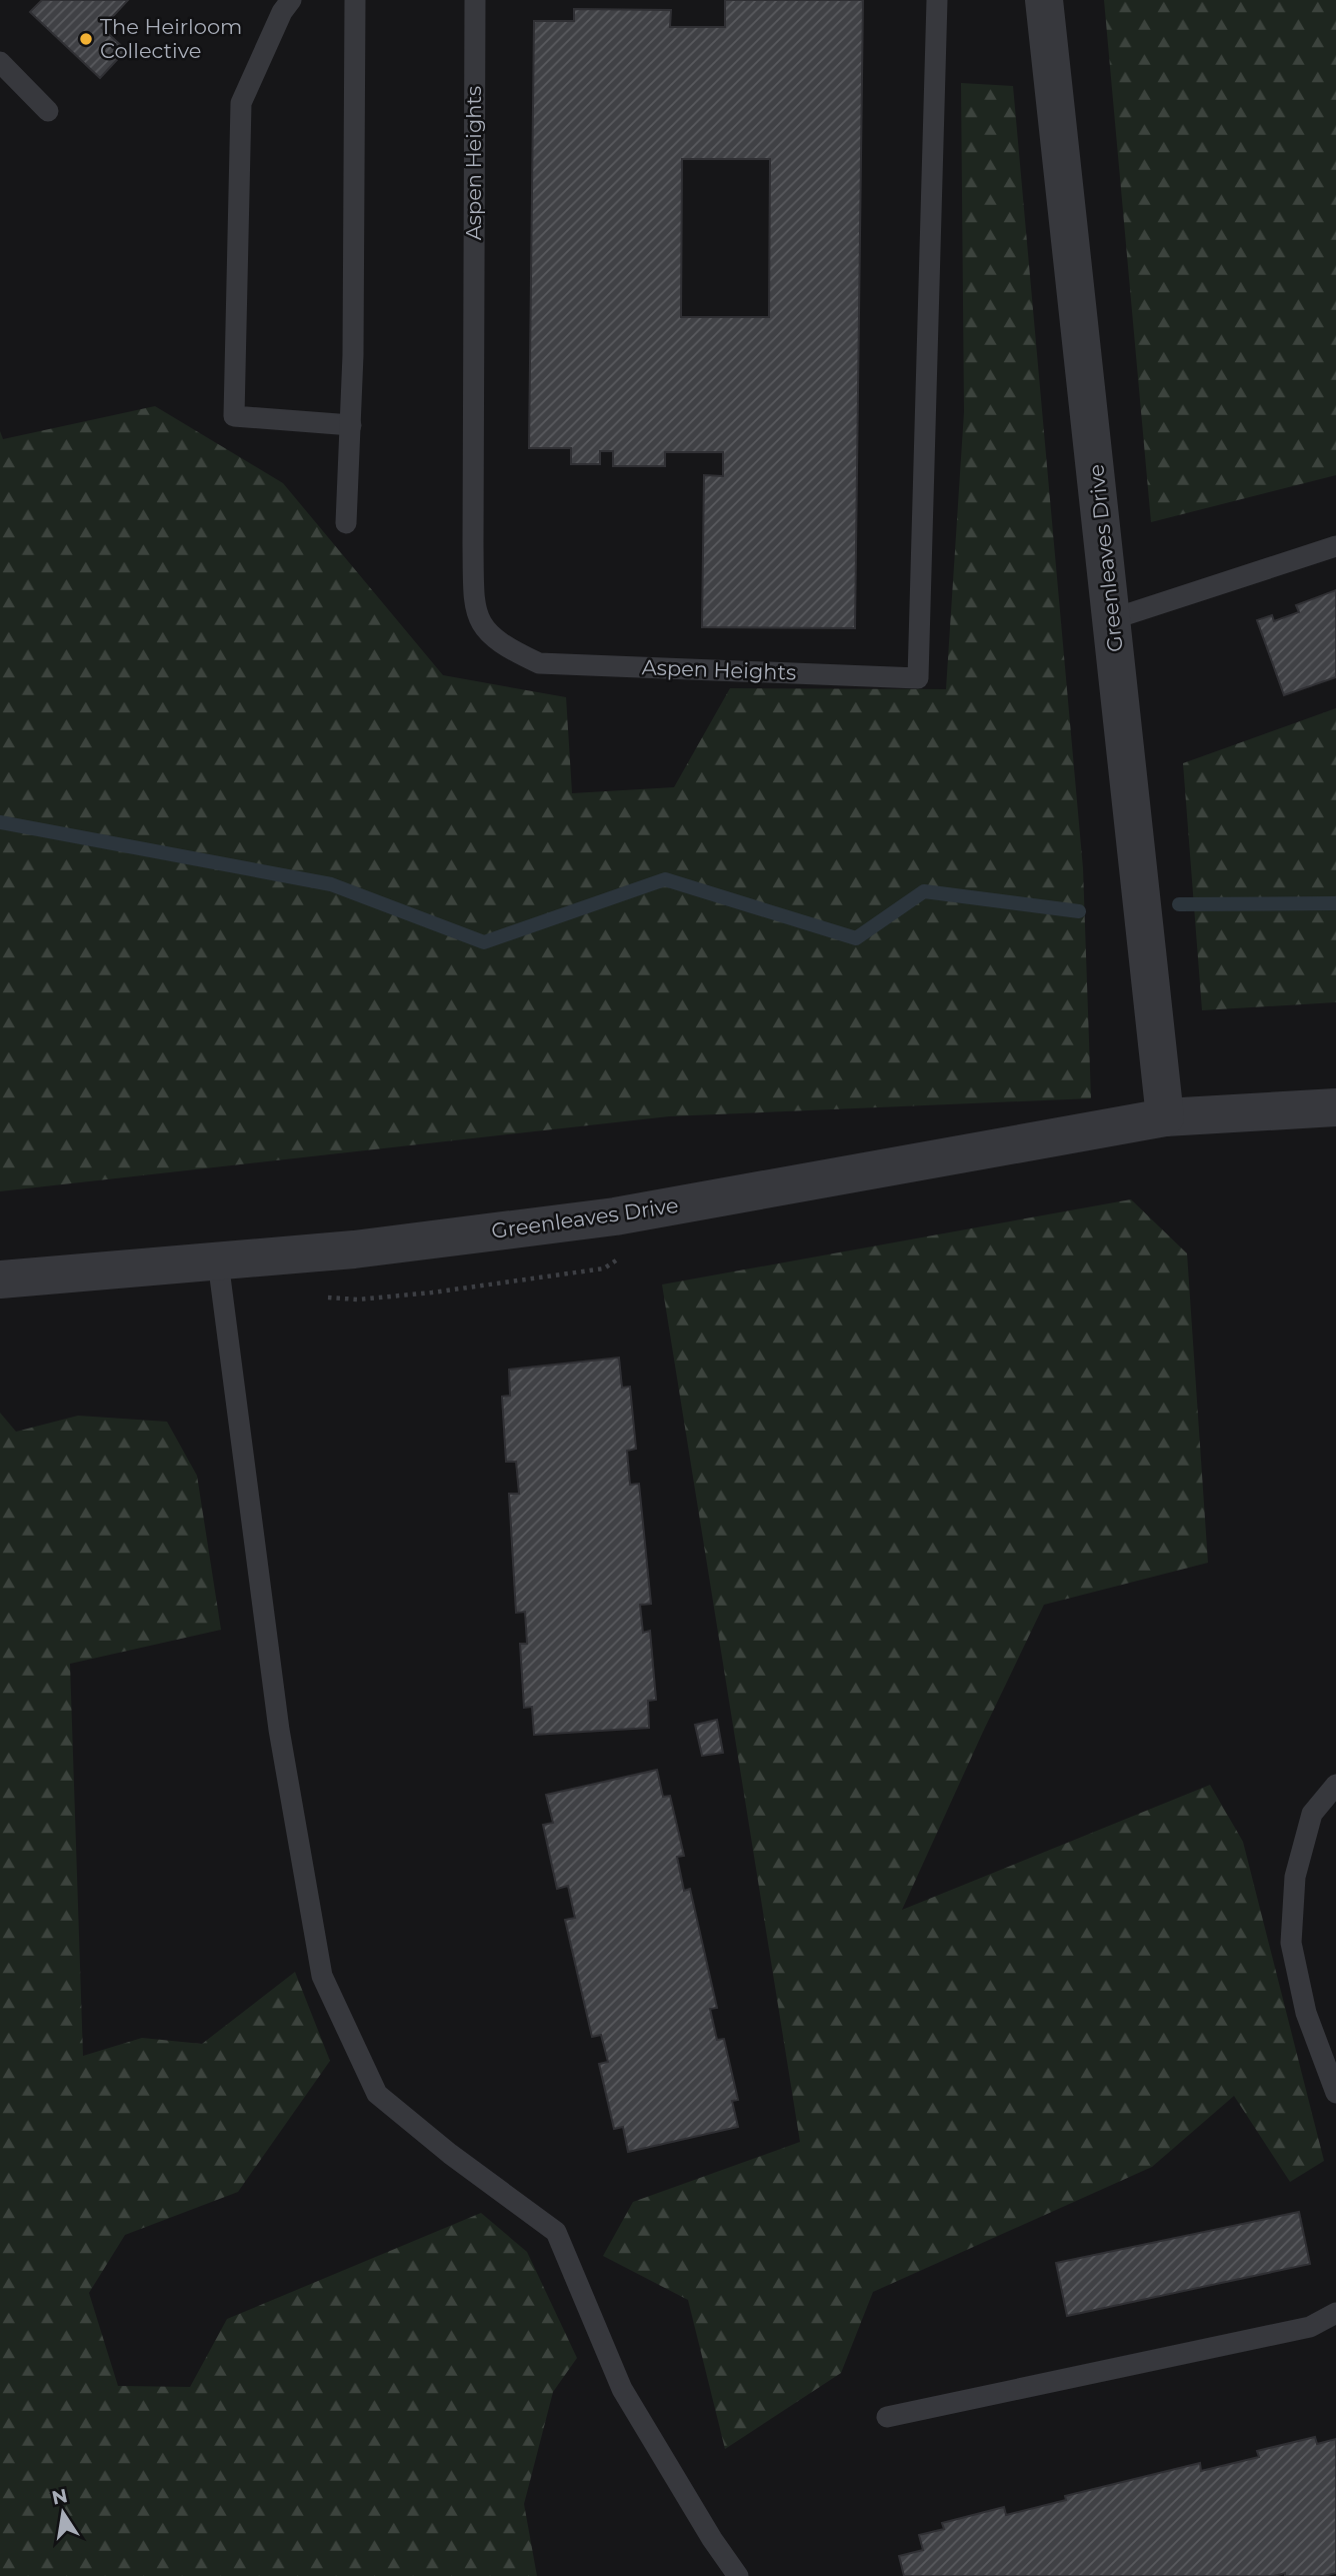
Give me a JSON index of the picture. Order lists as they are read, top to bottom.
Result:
{
  "streets": {
    "street": ["Greenleaves Drive"],
    "lane": ["Aspen Heights"]
  },
  "places": ["The Heirloom Collective"],
  "north": "top"
}
